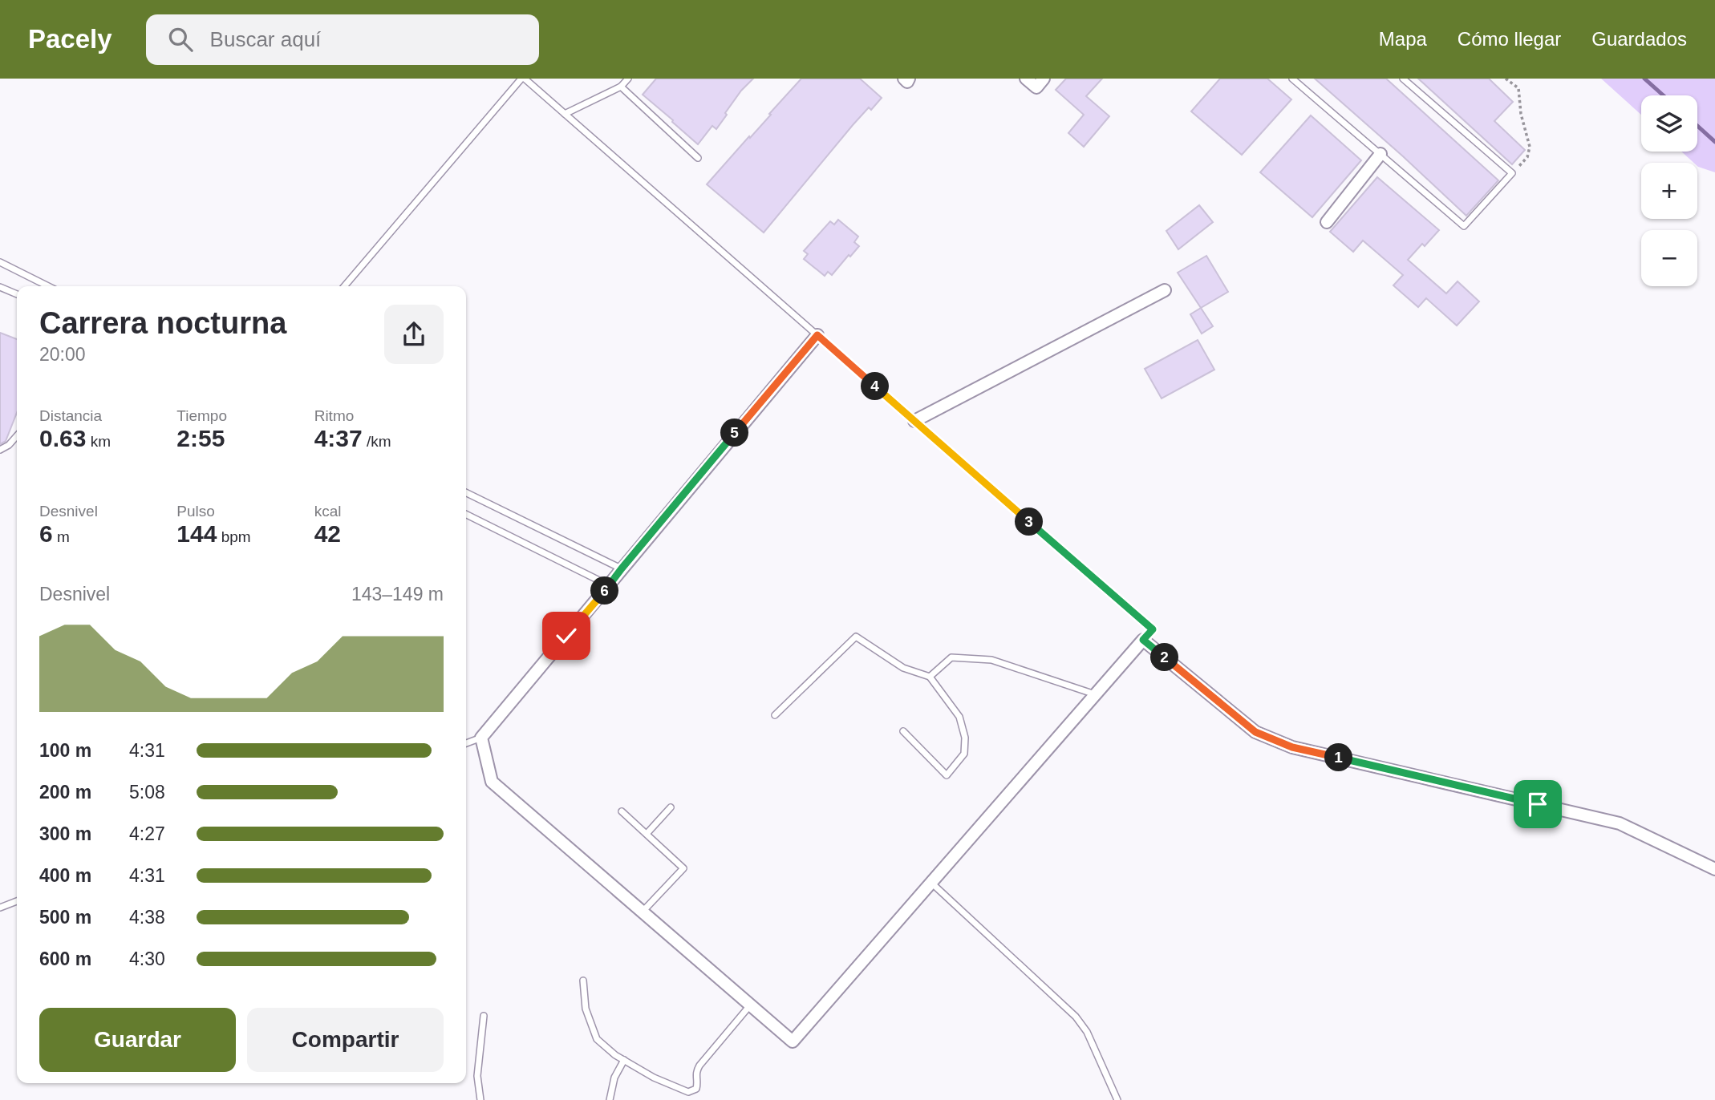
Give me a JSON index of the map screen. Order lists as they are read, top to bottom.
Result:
{
  "page": {
    "header": "Pacely",
    "search": "Buscar aquí",
    "nav": ["Mapa", "Cómo llegar", "Guardados"],
    "map_buttons": ["+", "−"],
    "heading": ["Carrera nocturna", "20:00"],
    "pins": [
      "4",
      "5",
      "3",
      "6",
      "2",
      "1"
    ],
    "stats": [
      ["Distancia", "0.63 km"],
      ["Tiempo", "2:55"],
      ["Ritmo", "4:37 /km"],
      ["Desnivel", "6 m"],
      ["Pulso", "144 bpm"],
      ["kcal", "42"]
    ],
    "chart": ["Desnivel", "143–149 m"],
    "list": [
      {
        "name": "100 m",
        "note": "4:31"
      },
      {
        "name": "200 m",
        "note": "5:08"
      },
      {
        "name": "300 m",
        "note": "4:27"
      },
      {
        "name": "400 m",
        "note": "4:31"
      },
      {
        "name": "500 m",
        "note": "4:38"
      },
      {
        "name": "600 m",
        "note": "4:30"
      }
    ],
    "buttons": ["Guardar", "Compartir"]
  }
}
